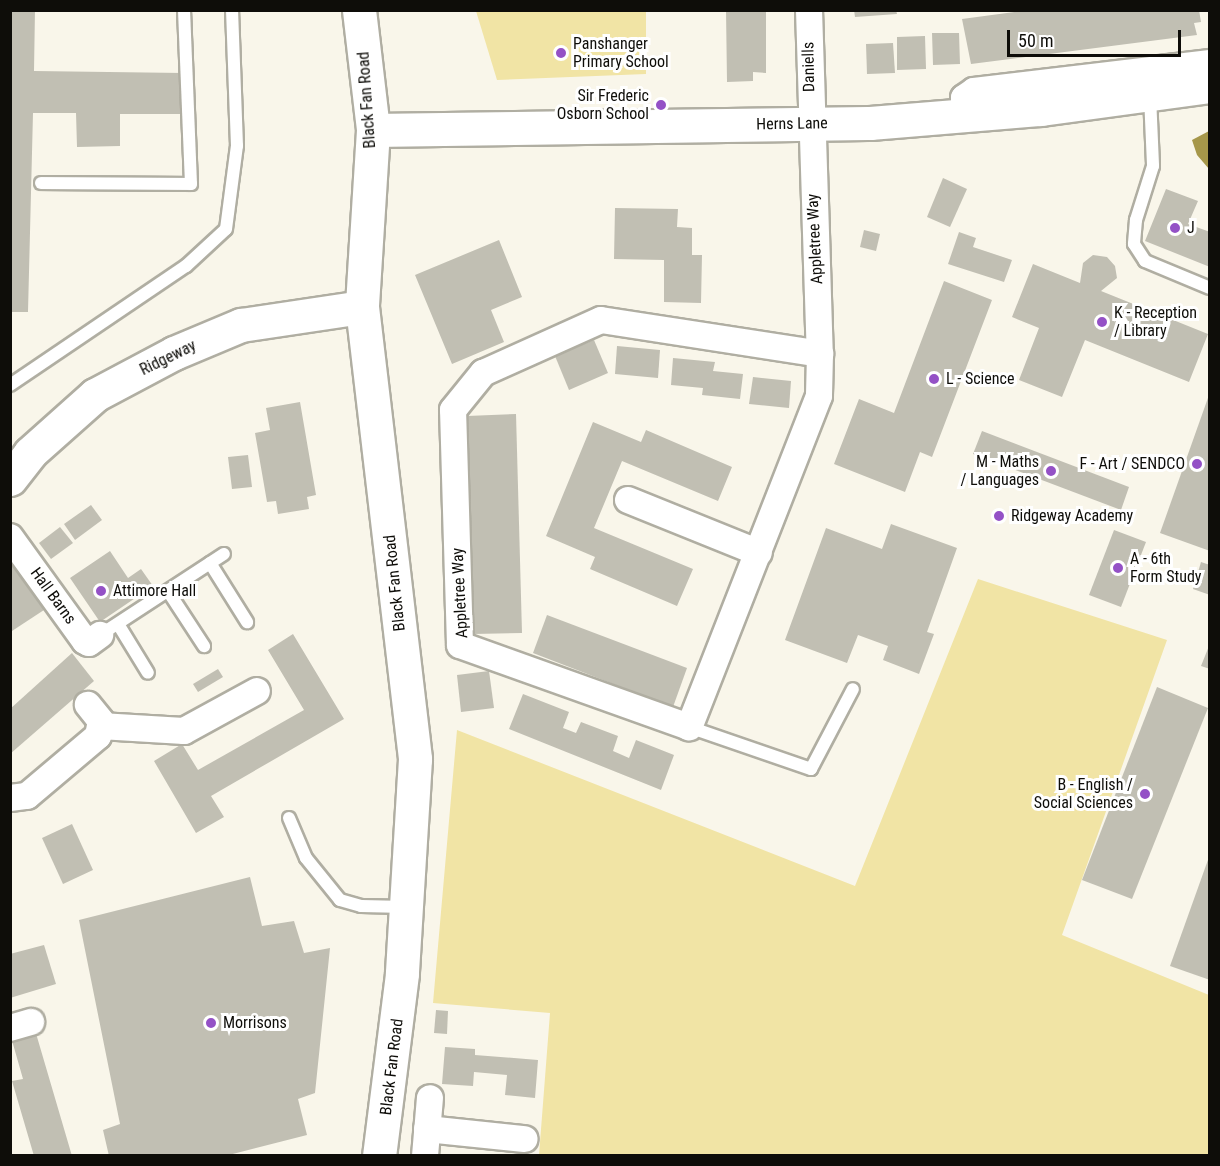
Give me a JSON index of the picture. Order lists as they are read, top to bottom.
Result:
{
  "streets": {
    "street": [
      "Daniells",
      "Black Fan Road",
      "Herns Lane",
      "Appletree Way",
      "Ridgeway",
      "Hall Barns"
    ]
  },
  "crossings": [
    ["Daniells", "Herns Lane"],
    ["Daniells", "Appletree Way"],
    ["Black Fan Road", "Herns Lane"],
    ["Black Fan Road", "Ridgeway"],
    ["Herns Lane", "Appletree Way"]
  ],
  "places": [
    "Panshanger Primary School",
    "Sir Frederic Osborn School",
    "J",
    "K - Reception / Library",
    "L - Science",
    "F - Art / SENDCO",
    "M - Maths / Languages",
    "Ridgeway Academy",
    "A - 6th Form Study",
    "Attimore Hall",
    "B - English / Social Sciences",
    "Morrisons"
  ],
  "scale_bar": "50 m"
}
